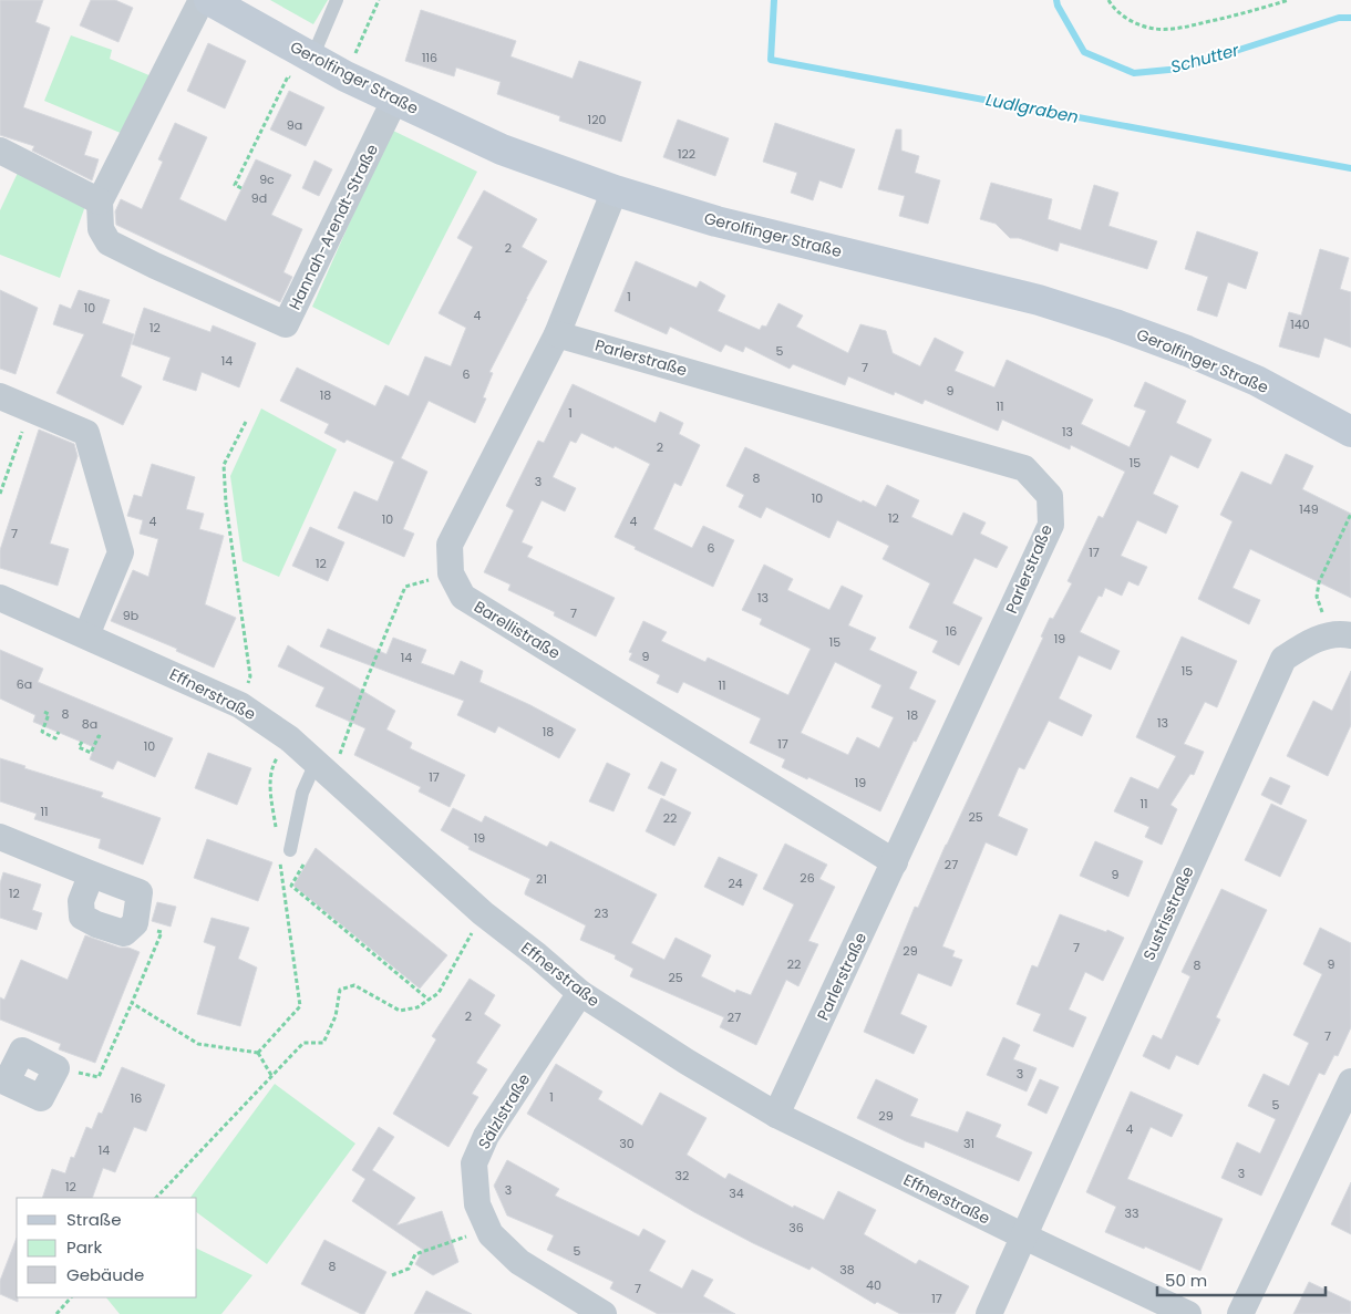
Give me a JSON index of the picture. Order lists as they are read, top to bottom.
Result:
{
  "streets": {
    "street": [
      "Gerolfinger Straße",
      "Hannah-Arendt-Straße",
      "Parlerstraße",
      "Barellistraße",
      "Effnerstraße",
      "Sustrisstraße",
      "Sälzlstraße"
    ]
  },
  "crossings": [
    ["Gerolfinger Straße", "Hannah-Arendt-Straße"],
    ["Gerolfinger Straße", "Barellistraße"],
    ["Parlerstraße", "Barellistraße"],
    ["Parlerstraße", "Effnerstraße"],
    ["Effnerstraße", "Sustrisstraße"],
    ["Effnerstraße", "Sälzlstraße"]
  ],
  "water": ["Schutter", "Ludlgraben"],
  "house_numbers": [
    "116",
    "120",
    "9a",
    "122",
    "9c",
    "9d",
    "2",
    "1",
    "10",
    "4",
    "140",
    "12",
    "5",
    "14",
    "7",
    "6",
    "9",
    "18",
    "11",
    "1",
    "13",
    "2",
    "15",
    "8",
    "3",
    "10",
    "149",
    "12",
    "10",
    "4",
    "4",
    "7",
    "6",
    "17",
    "12",
    "13",
    "7",
    "9b",
    "16",
    "19",
    "15",
    "9",
    "14",
    "15",
    "6a",
    "11",
    "8",
    "18",
    "13",
    "8a",
    "18",
    "17",
    "10",
    "17",
    "19",
    "11",
    "11",
    "25",
    "22",
    "19",
    "27",
    "9",
    "26",
    "21",
    "24",
    "12",
    "23",
    "7",
    "29",
    "22",
    "9",
    "8",
    "25",
    "2",
    "27",
    "7",
    "3",
    "1",
    "16",
    "5",
    "29",
    "4",
    "30",
    "31",
    "14",
    "3",
    "32",
    "12",
    "3",
    "34",
    "33",
    "36",
    "5",
    "8",
    "38",
    "40",
    "7",
    "17"
  ],
  "legend": ["Straße", "Park", "Gebäude"],
  "scale_bar": "50 m"
}
